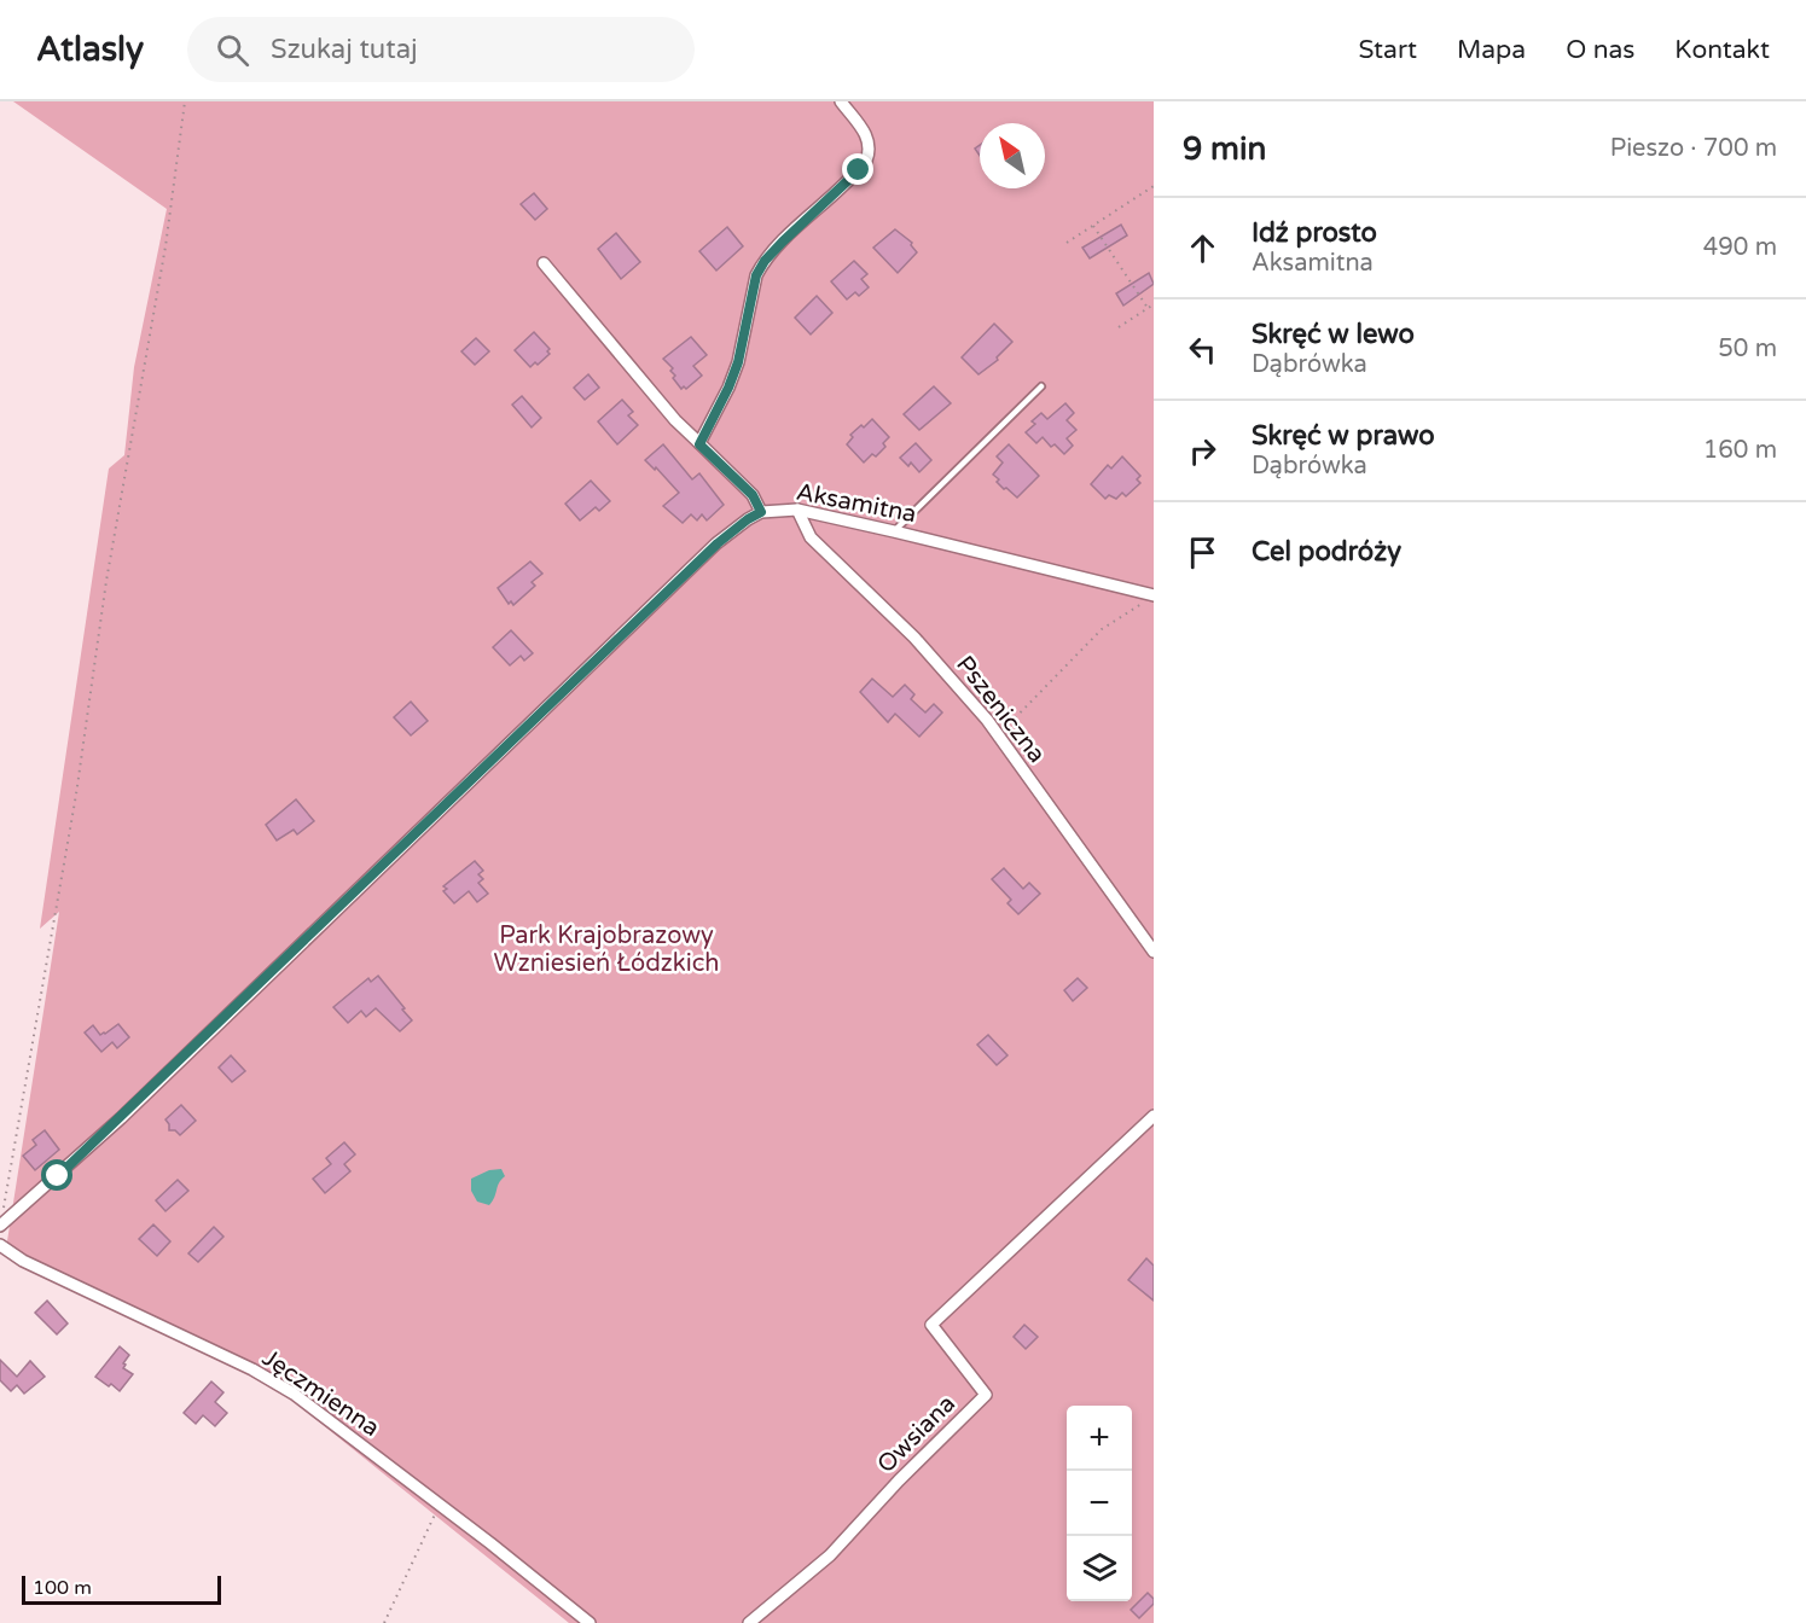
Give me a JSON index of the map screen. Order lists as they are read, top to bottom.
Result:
{
  "streets": {
    "street": [
      "Aksamitna",
      "Pszeniczna",
      "Jęczmienna",
      "Owsiana"
    ]
  },
  "crossings": [
    ["Aksamitna", "Pszeniczna"]
  ],
  "parks": ["Park Krajobrazowy Wzniesień Łódzkich"],
  "scale_bar": "100 m",
  "north": "top left",
  "page": {
    "header": "Atlasly",
    "search": "Szukaj tutaj",
    "nav": [
      "Start",
      "Mapa",
      "O nas",
      "Kontakt"
    ],
    "heading": ["9 min", "Pieszo · 700 m"],
    "list": [
      ["Idź prosto", "Aksamitna", "490 m"],
      ["Skręć w lewo", "Dąbrówka", "50 m"],
      ["Skręć w prawo", "Dąbrówka", "160 m"],
      "Cel podróży"
    ],
    "map_buttons": ["+", "−"],
    "scale": "100 m"
  }
}
